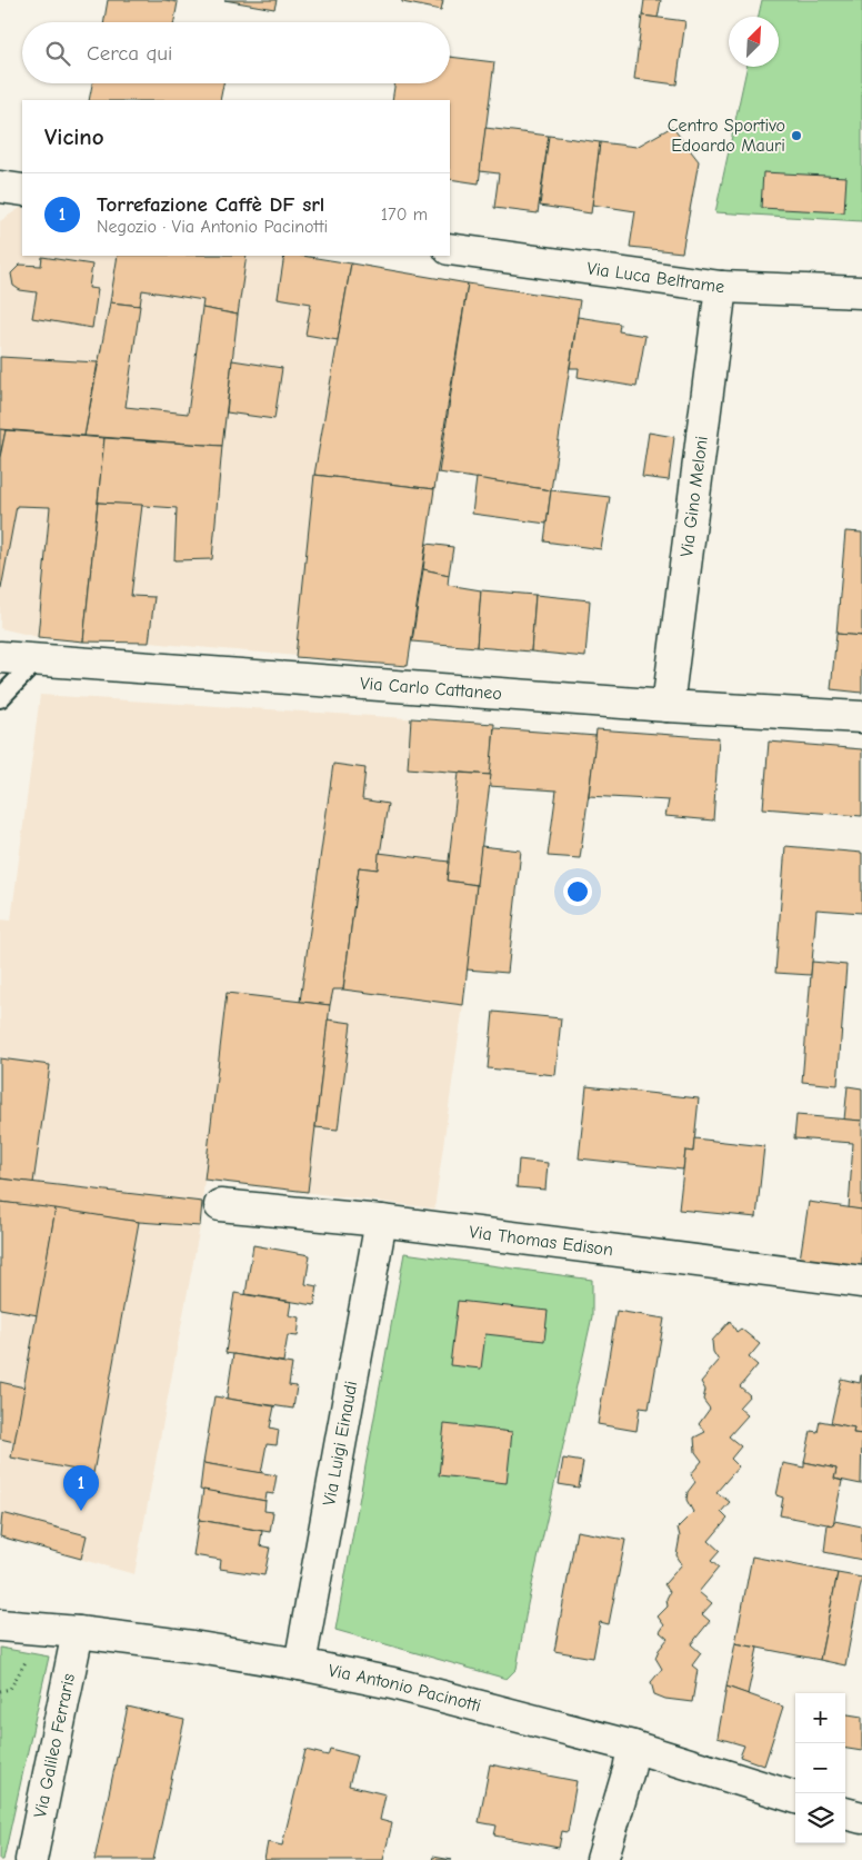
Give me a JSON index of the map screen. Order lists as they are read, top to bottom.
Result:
{
  "streets": {
    "street": [
      "Via Luca Beltrame",
      "Via Gino Meloni",
      "Via Carlo Cattaneo",
      "Via Thomas Edison",
      "Via Luigi Einaudi",
      "Via Antonio Pacinotti",
      "Via Galileo Ferraris"
    ]
  },
  "crossings": [
    ["Via Luca Beltrame", "Via Gino Meloni"],
    ["Via Gino Meloni", "Via Carlo Cattaneo"],
    ["Via Thomas Edison", "Via Luigi Einaudi"],
    ["Via Luigi Einaudi", "Via Antonio Pacinotti"],
    ["Via Antonio Pacinotti", "Via Galileo Ferraris"]
  ],
  "places": ["Centro Sportivo Edoardo Mauri"],
  "north": "top right",
  "page": {
    "search": "Cerca qui",
    "heading": "Vicino",
    "list": [
      {
        "mark": "1",
        "name": "Torrefazione Caffè DF srl",
        "note": "Negozio · Via Antonio Pacinotti",
        "value": "170 m"
      }
    ],
    "pins": "1",
    "map_buttons": ["+", "−"]
  }
}
